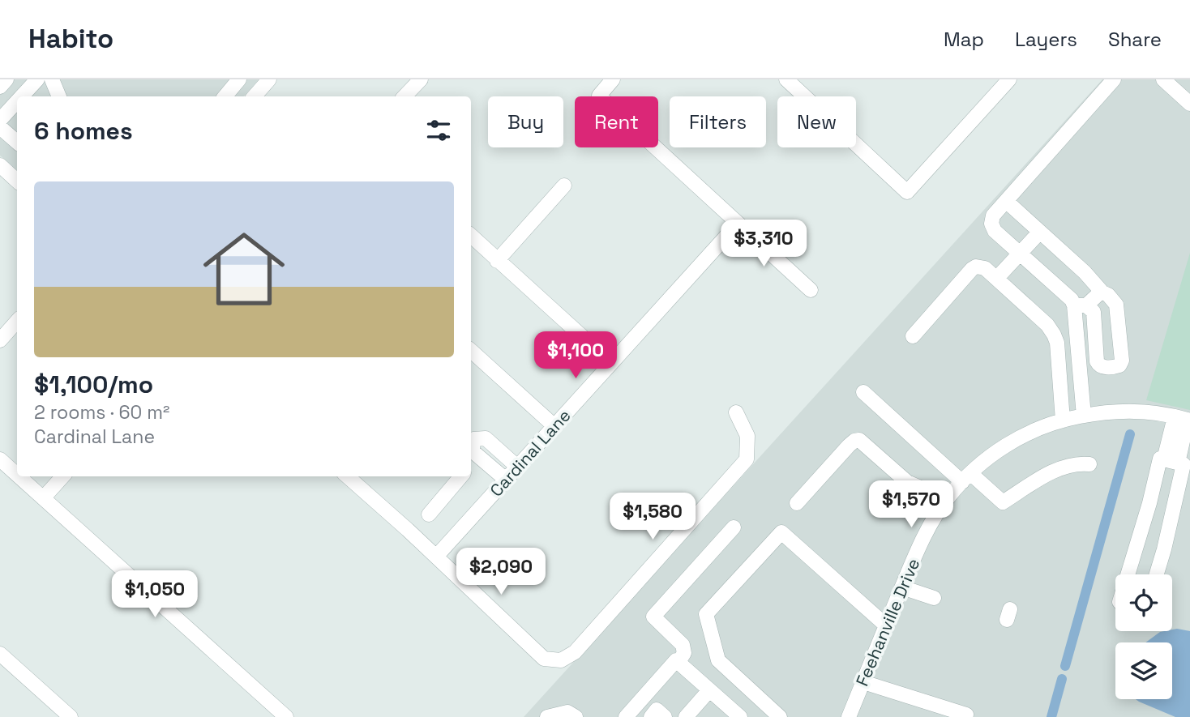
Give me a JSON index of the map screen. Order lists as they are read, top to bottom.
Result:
{
  "streets": {
    "street": ["Cardinal Lane", "Feehanville Drive"]
  },
  "page": {
    "header": "Habito",
    "nav": ["Map", "Layers", "Share"],
    "chip": [
      "Buy",
      "Rent",
      "Filters",
      "New"
    ],
    "heading": "6 homes",
    "list": [
      {
        "name": "$1,100/mo",
        "note": "2 rooms · 60 m² · Cardinal Lane"
      }
    ],
    "price": [
      "$3,310",
      "$1,100",
      "$1,570",
      "$1,580",
      "$2,090",
      "$1,050"
    ]
  }
}
